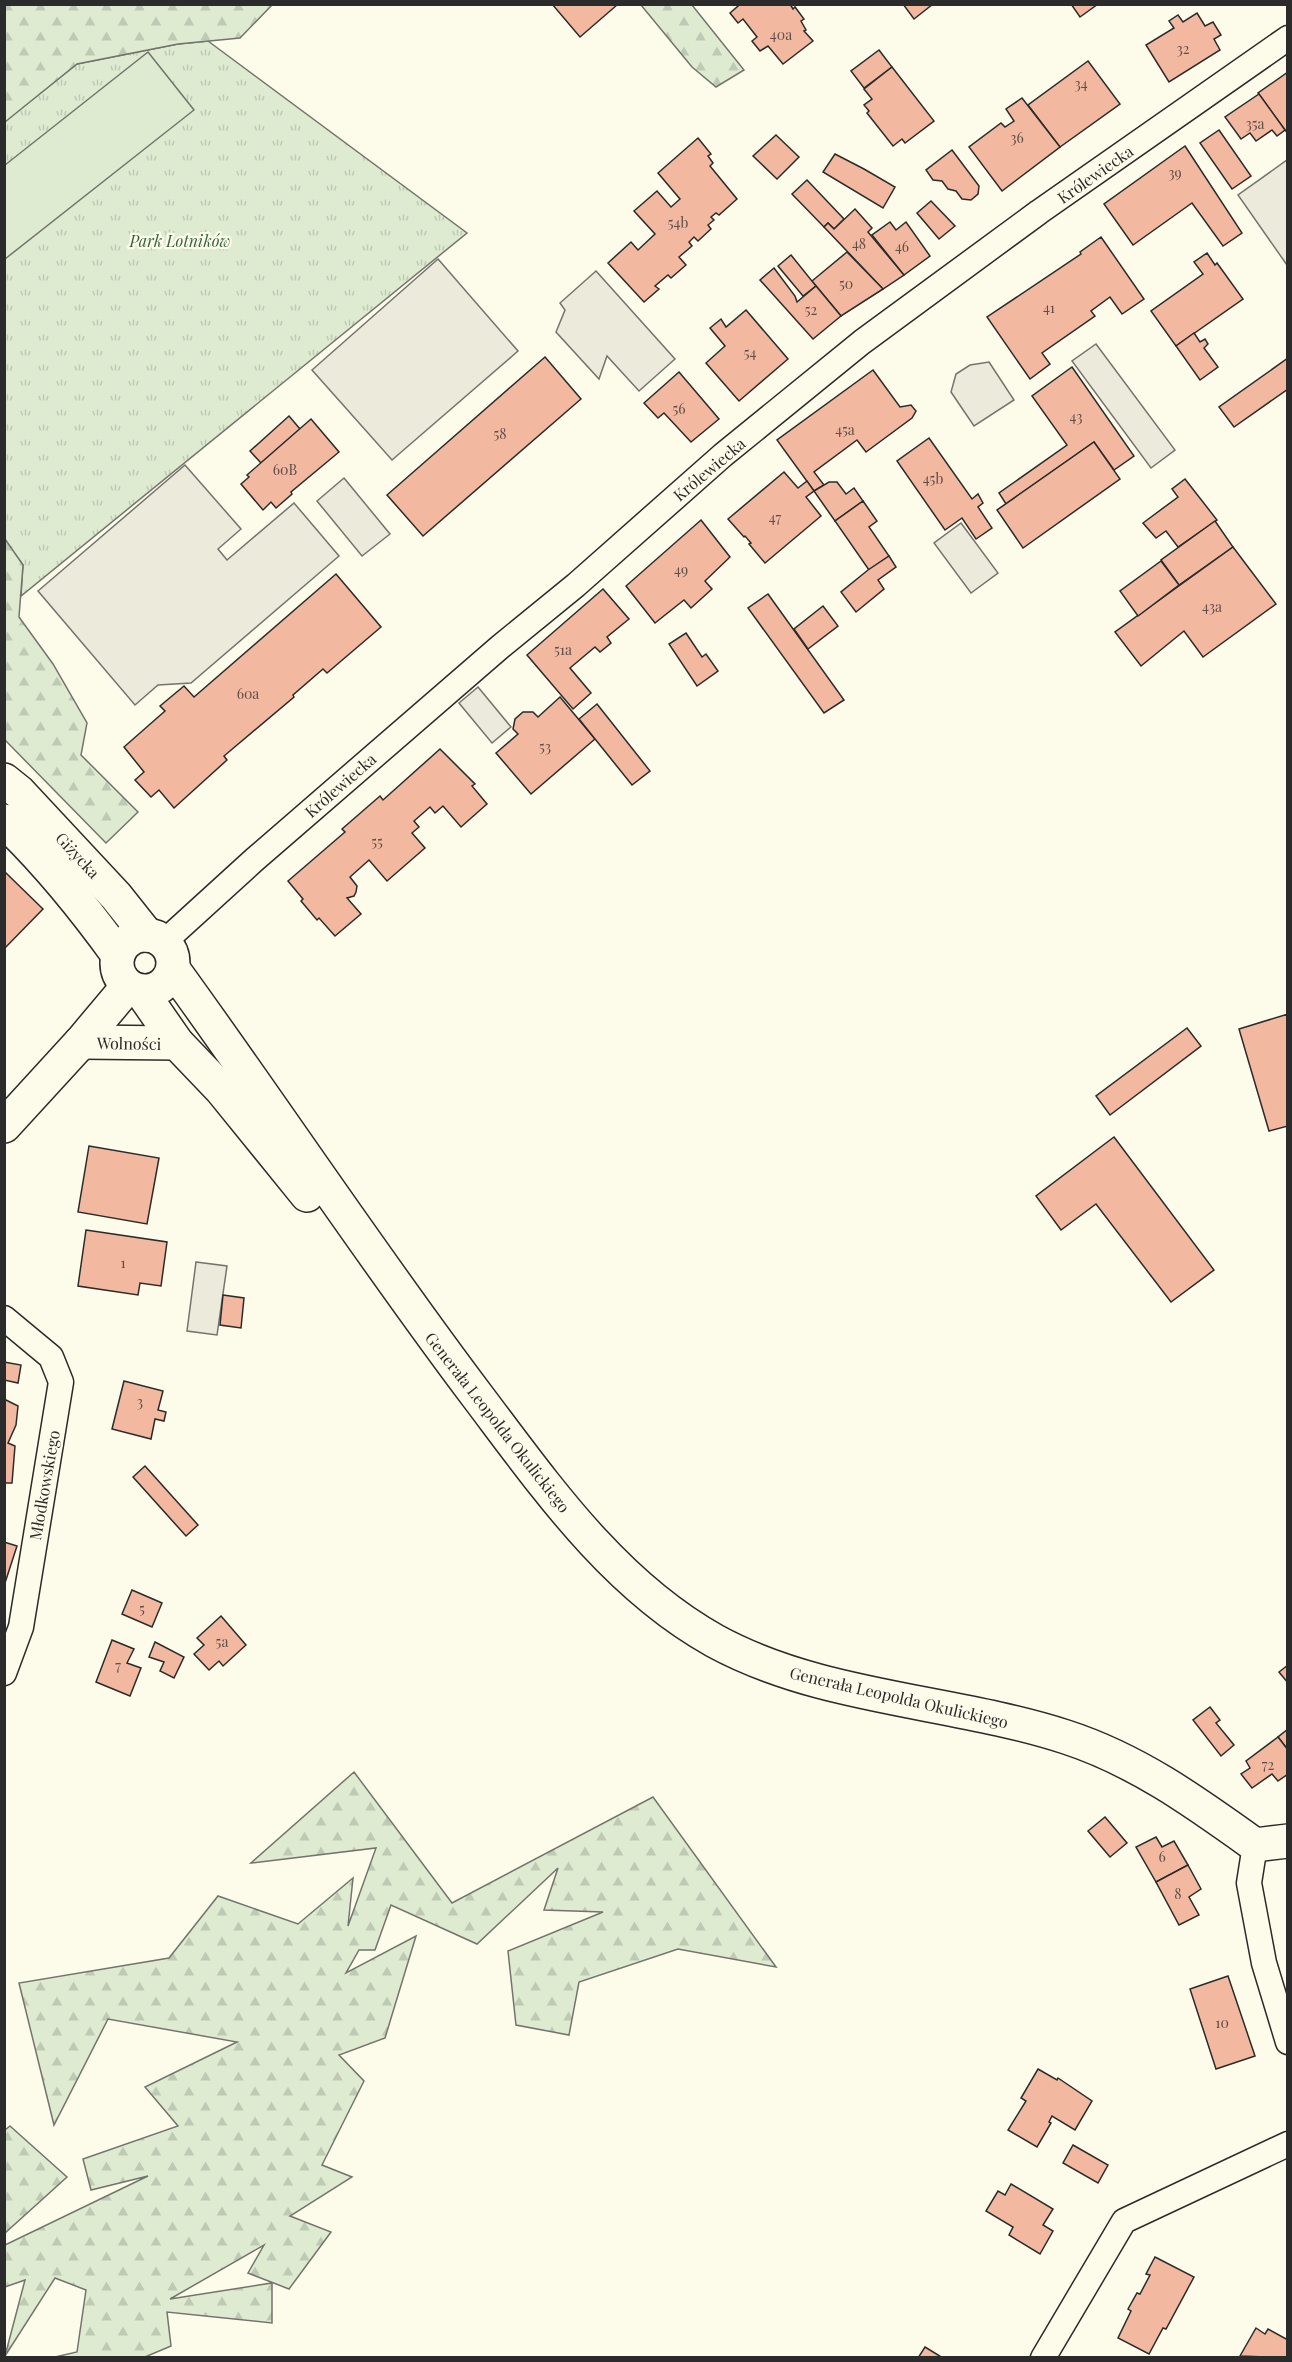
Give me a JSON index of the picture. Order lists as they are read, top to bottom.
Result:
{
  "streets": {
    "street": [
      "Królewiecka",
      "Giżycka",
      "Wolności",
      "Generała Leopolda Okulickiego",
      "Młodkowskiego"
    ]
  },
  "crossings": [
    ["Królewiecka", "Giżycka"],
    ["Królewiecka", "Wolności"],
    ["Królewiecka", "Generała Leopolda Okulickiego"],
    ["Giżycka", "Wolności"],
    ["Giżycka", "Generała Leopolda Okulickiego"],
    ["Wolności", "Generała Leopolda Okulickiego"]
  ],
  "parks": ["Park Lotników"],
  "house_numbers": [
    "40a",
    "32",
    "34",
    "35a",
    "36",
    "39",
    "54b",
    "48",
    "46",
    "50",
    "41",
    "52",
    "54",
    "56",
    "43",
    "45a",
    "58",
    "60B",
    "45b",
    "47",
    "49",
    "43a",
    "51a",
    "60a",
    "53",
    "55",
    "1",
    "3",
    "5",
    "5a",
    "7",
    "72",
    "6",
    "8",
    "10"
  ]
}
